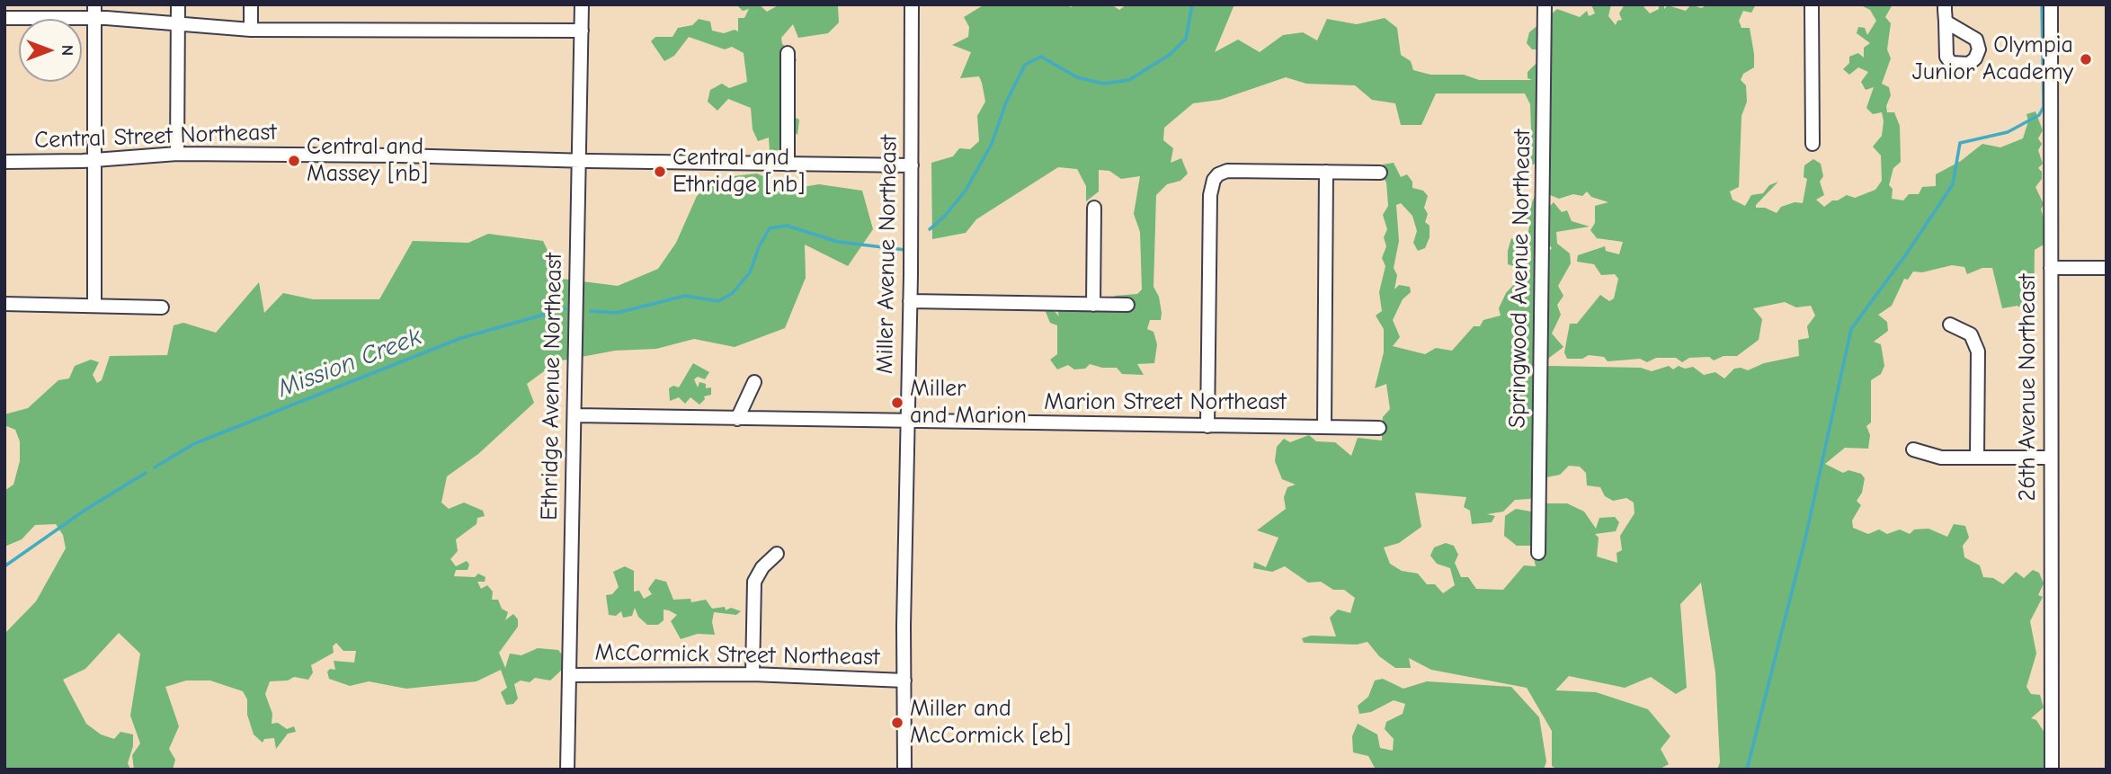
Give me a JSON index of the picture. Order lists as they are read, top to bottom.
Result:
{
  "streets": {
    "street": [
      "Central Street Northeast",
      "Miller Avenue Northeast",
      "Springwood Avenue Northeast",
      "Ethridge Avenue Northeast",
      "26th Avenue Northeast",
      "Marion Street Northeast",
      "McCormick Street Northeast"
    ]
  },
  "crossings": [
    ["Central Street Northeast", "Miller Avenue Northeast"],
    ["Central Street Northeast", "Ethridge Avenue Northeast"],
    ["Miller Avenue Northeast", "Marion Street Northeast"],
    ["Miller Avenue Northeast", "McCormick Street Northeast"],
    ["Ethridge Avenue Northeast", "Marion Street Northeast"],
    ["Ethridge Avenue Northeast", "McCormick Street Northeast"]
  ],
  "water": ["Mission Creek"],
  "places": [
    "Olympia Junior Academy",
    "Central and Massey [nb]",
    "Central and Ethridge [nb]",
    "Miller and Marion",
    "Miller and McCormick [eb]"
  ],
  "north": "right"
}
